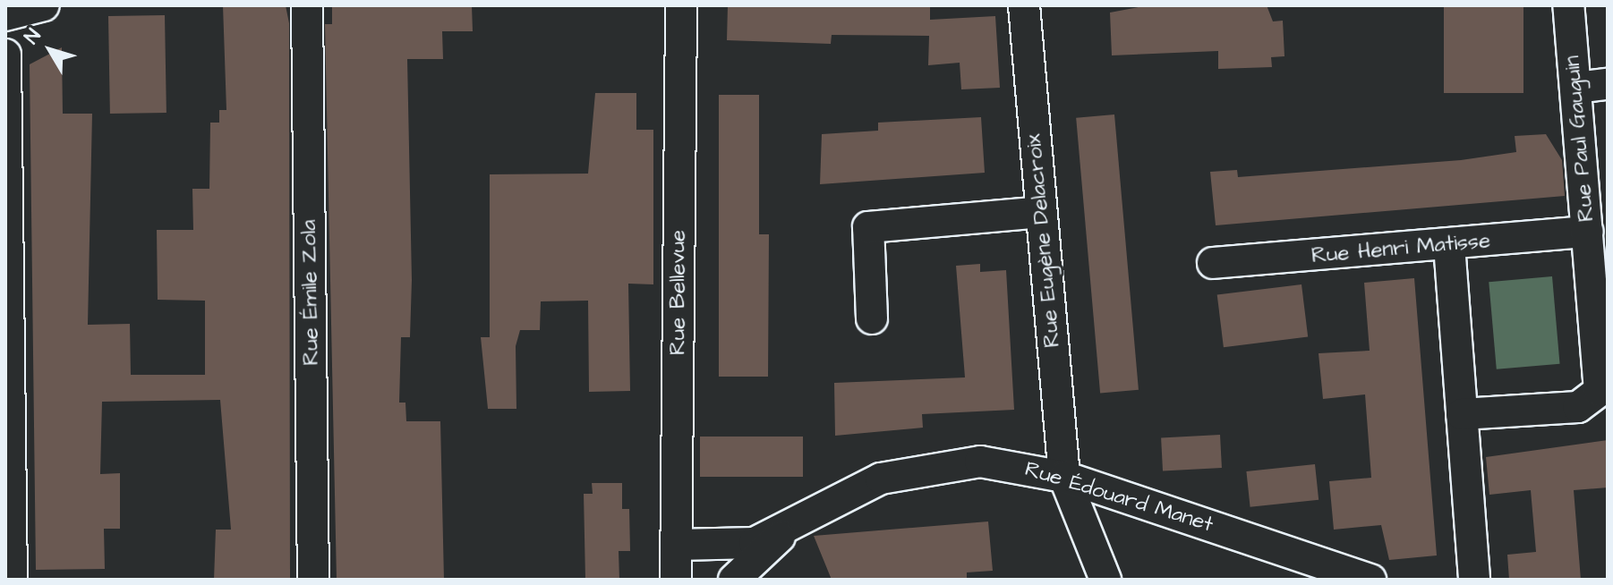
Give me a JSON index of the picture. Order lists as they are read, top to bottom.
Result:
{
  "streets": {
    "street": [
      "Rue Paul Gauguin",
      "Rue Eugène Delacroix",
      "Rue Henri Matisse",
      "Rue Émile Zola",
      "Rue Bellevue",
      "Rue Édouard Manet"
    ]
  },
  "crossings": [
    ["Rue Paul Gauguin", "Rue Henri Matisse"],
    ["Rue Eugène Delacroix", "Rue Édouard Manet"],
    ["Rue Bellevue", "Rue Édouard Manet"]
  ],
  "north": "top left"
}
